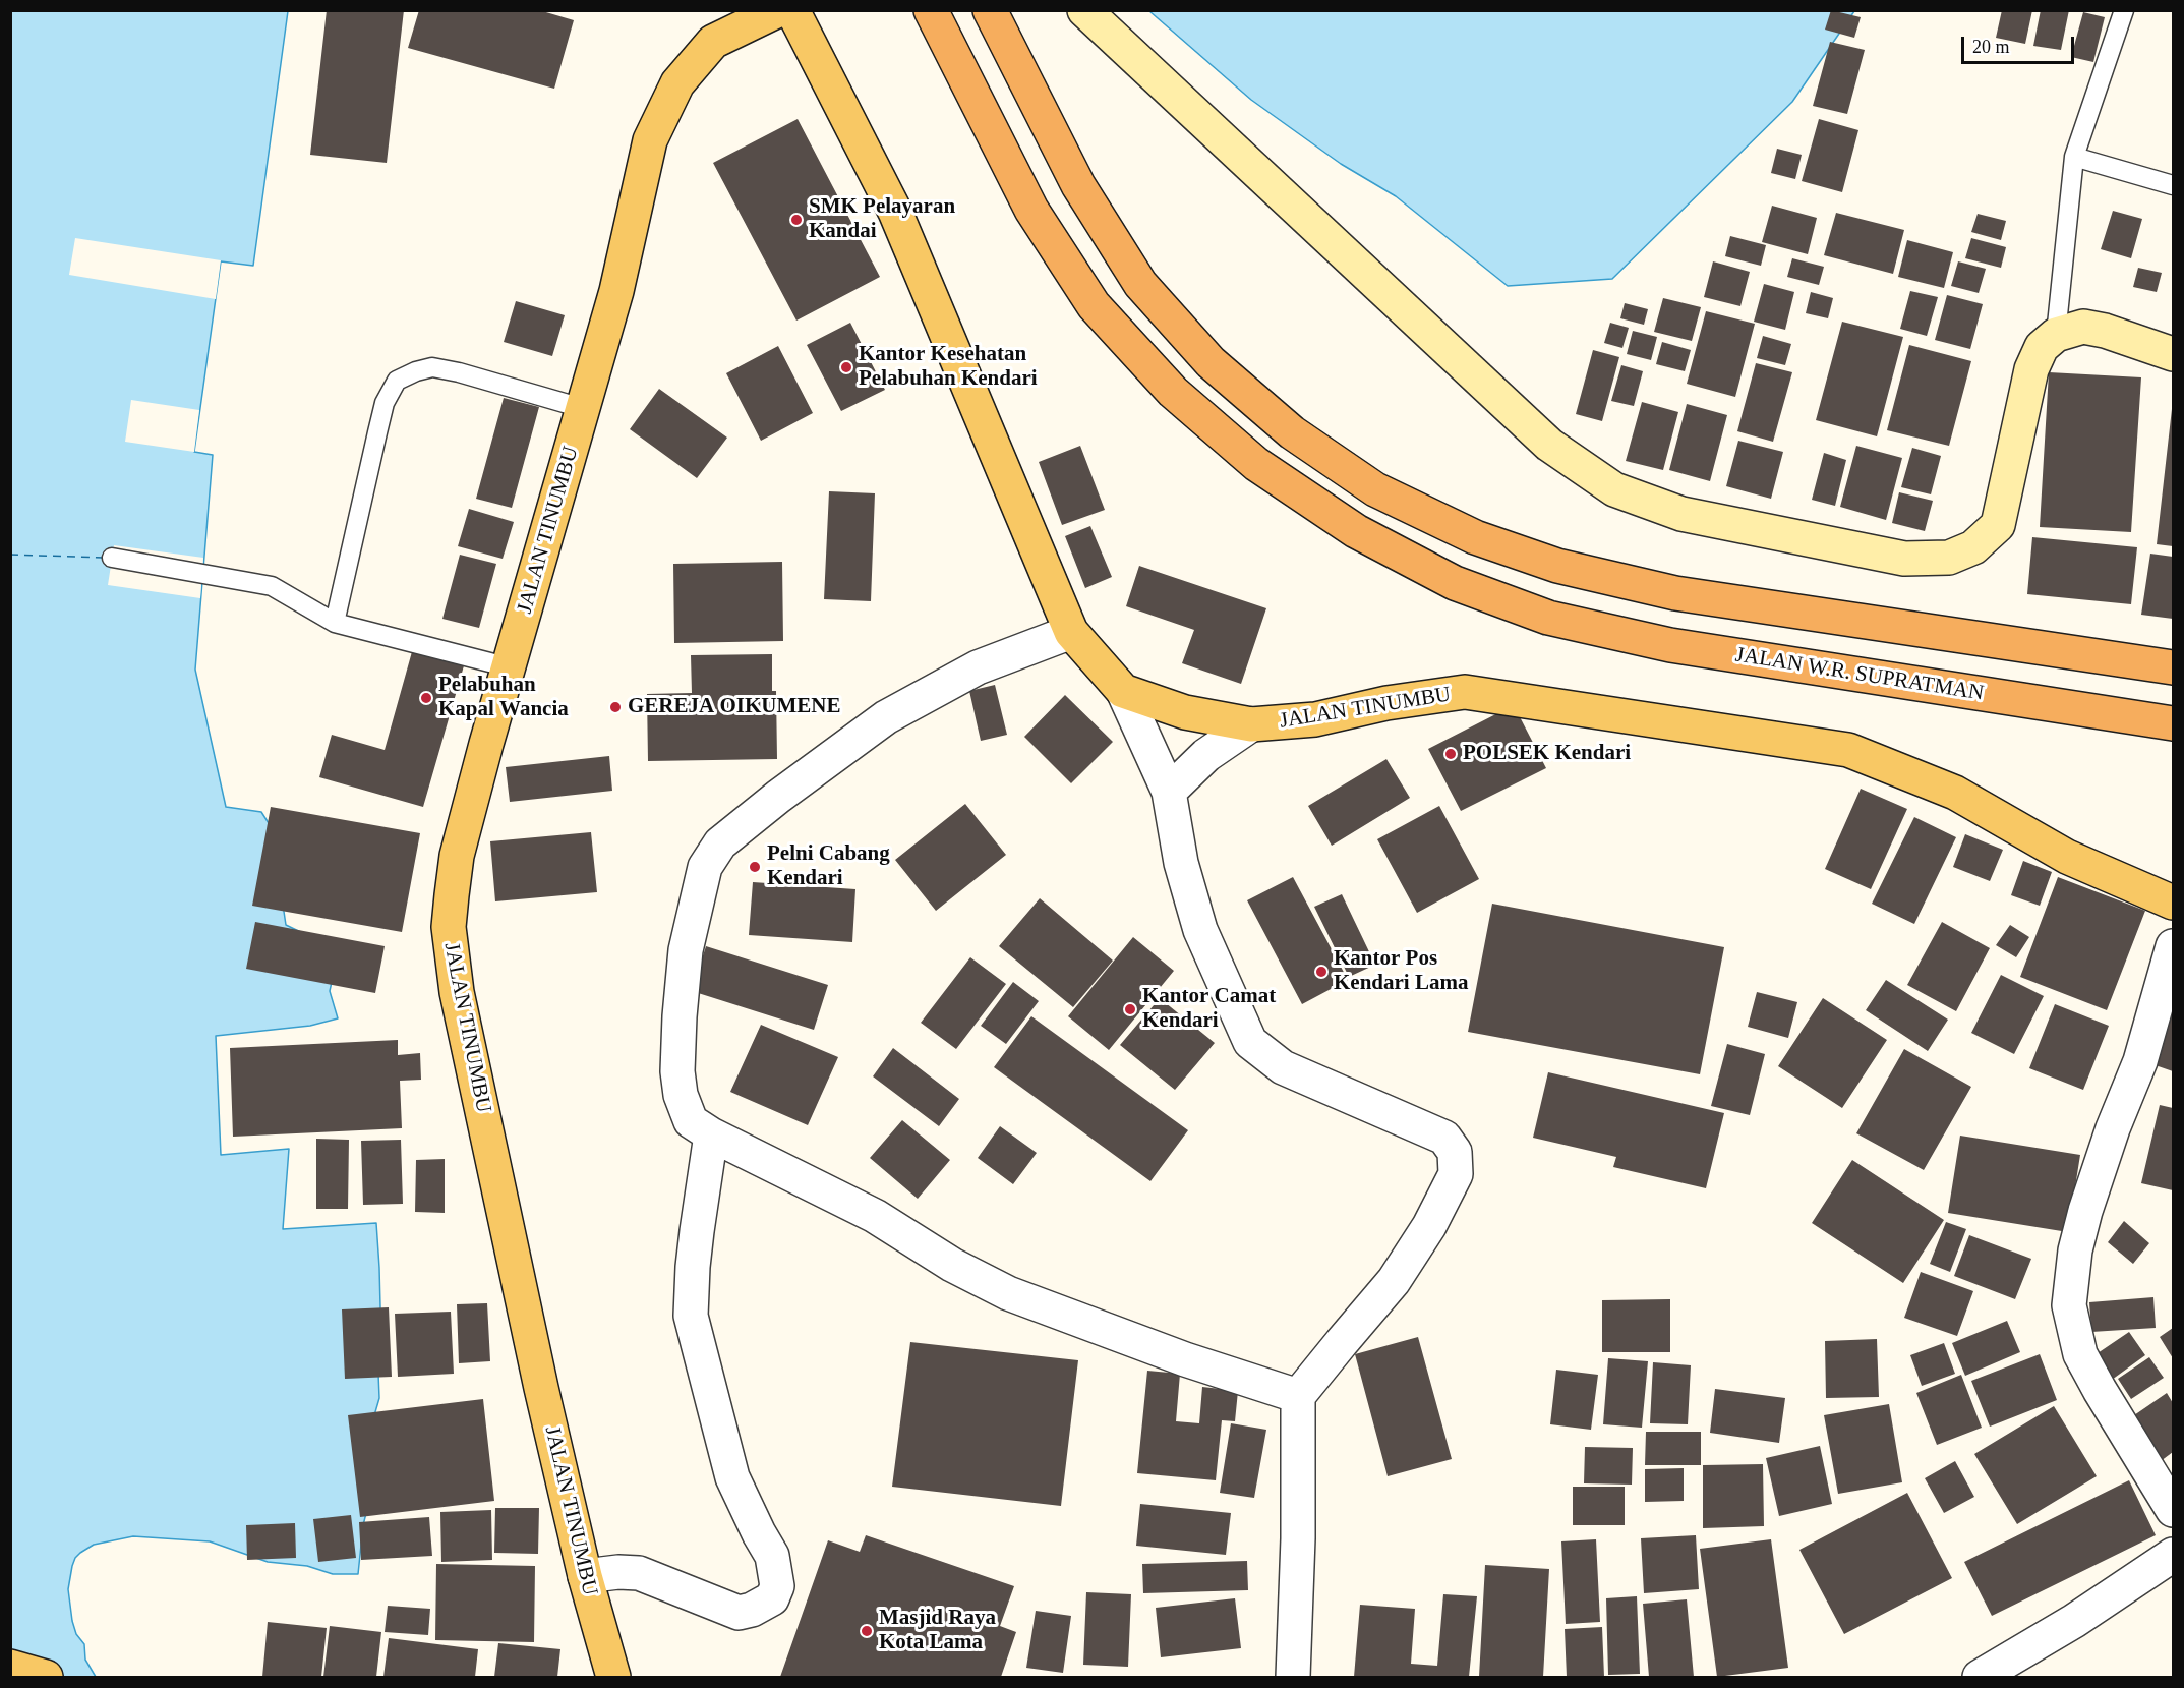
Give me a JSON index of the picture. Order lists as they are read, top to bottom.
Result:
{
  "streets": {
    "highway": ["JALAN W.R. SUPRATMAN"],
    "main road": ["JALAN TINUMBU"]
  },
  "places": [
    "SMK Pelayaran Kandai",
    "Kantor Kesehatan Pelabuhan Kendari",
    "Pelabuhan Kapal Wancia",
    "GEREJA OIKUMENE",
    "POLSEK Kendari",
    "Pelni Cabang Kendari",
    "Kantor Pos Kendari Lama",
    "Kantor Camat Kendari",
    "Masjid Raya Kota Lama"
  ],
  "scale_bar": "20 m"
}
